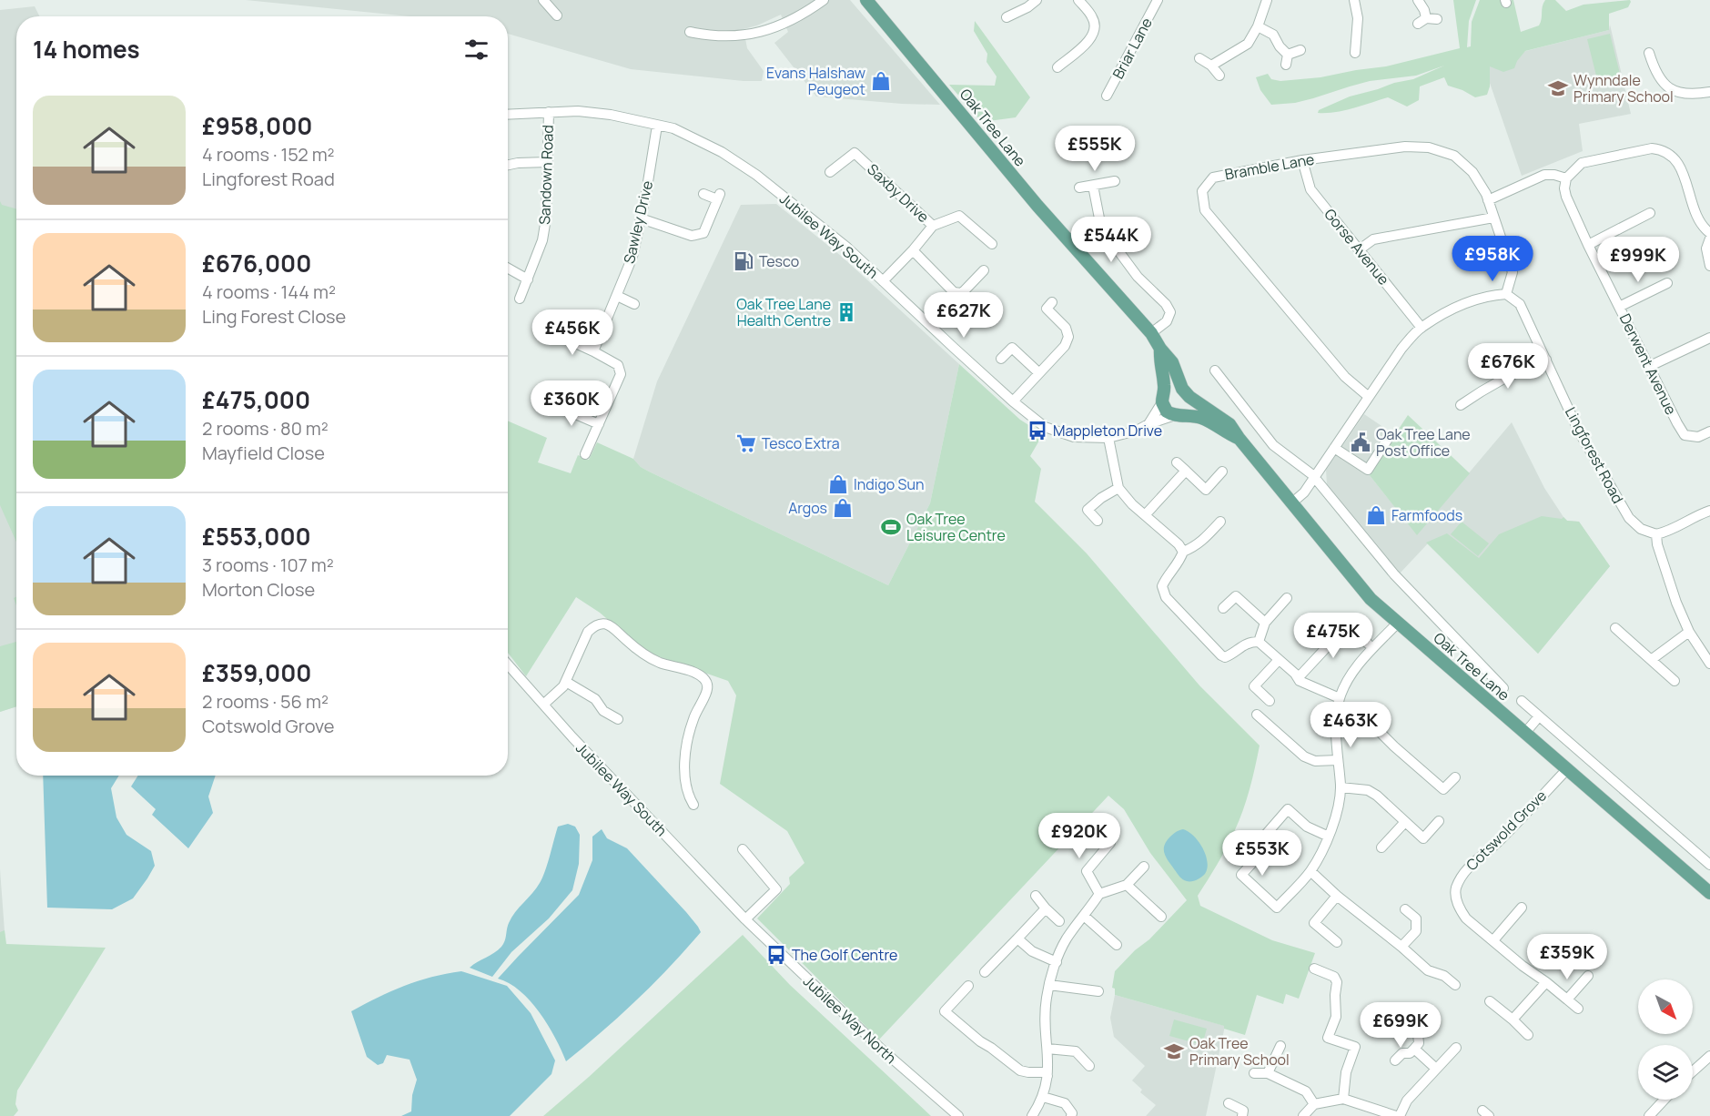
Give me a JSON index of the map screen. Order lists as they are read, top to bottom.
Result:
{
  "streets": {
    "main road": ["Oak Tree Lane"],
    "street": [
      "Briar Lane",
      "Bramble Lane",
      "Sandown Road",
      "Saxby Drive",
      "Sawley Drive",
      "Jubilee Way South",
      "Gorse Avenue",
      "Derwent Avenue",
      "Lingforest Road",
      "Cotswold Grove",
      "Jubilee Way North"
    ]
  },
  "crossings": [
    ["Oak Tree Lane", "Jubilee Way South"],
    ["Oak Tree Lane", "Cotswold Grove"],
    ["Bramble Lane", "Gorse Avenue"],
    ["Bramble Lane", "Lingforest Road"],
    ["Sandown Road", "Jubilee Way South"],
    ["Saxby Drive", "Jubilee Way South"],
    ["Sawley Drive", "Jubilee Way South"],
    ["Jubilee Way South", "Jubilee Way North"]
  ],
  "places": {
    "shop": [
      "Evans Halshaw Peugeot",
      "Indigo Sun",
      "Argos",
      "Farmfoods"
    ],
    "school or university": ["Wynndale Primary School", "Oak Tree Primary School"],
    "fuel station": ["Tesco"],
    "building": ["Oak Tree Lane Health Centre"],
    "bus stop": ["Mappleton Drive", "The Golf Centre"],
    "public building": ["Oak Tree Lane Post Office"],
    "supermarket": ["Tesco Extra"],
    "sports": ["Oak Tree Leisure Centre"]
  },
  "north": "bottom right",
  "page": {
    "heading": "14 homes",
    "list": [
      {
        "name": "£958,000",
        "note": "4 rooms · 152 m² · Lingforest Road"
      },
      {
        "name": "£676,000",
        "note": "4 rooms · 144 m² · Ling Forest Close"
      },
      {
        "name": "£475,000",
        "note": "2 rooms · 80 m² · Mayfield Close"
      },
      {
        "name": "£553,000",
        "note": "3 rooms · 107 m² · Morton Close"
      },
      {
        "name": "£359,000",
        "note": "2 rooms · 56 m² · Cotswold Grove"
      }
    ],
    "price": [
      "£555K",
      "£544K",
      "£958K",
      "£999K",
      "£627K",
      "£456K",
      "£676K",
      "£360K",
      "£475K",
      "£463K",
      "£920K",
      "£553K",
      "£359K",
      "£699K"
    ]
  }
}
